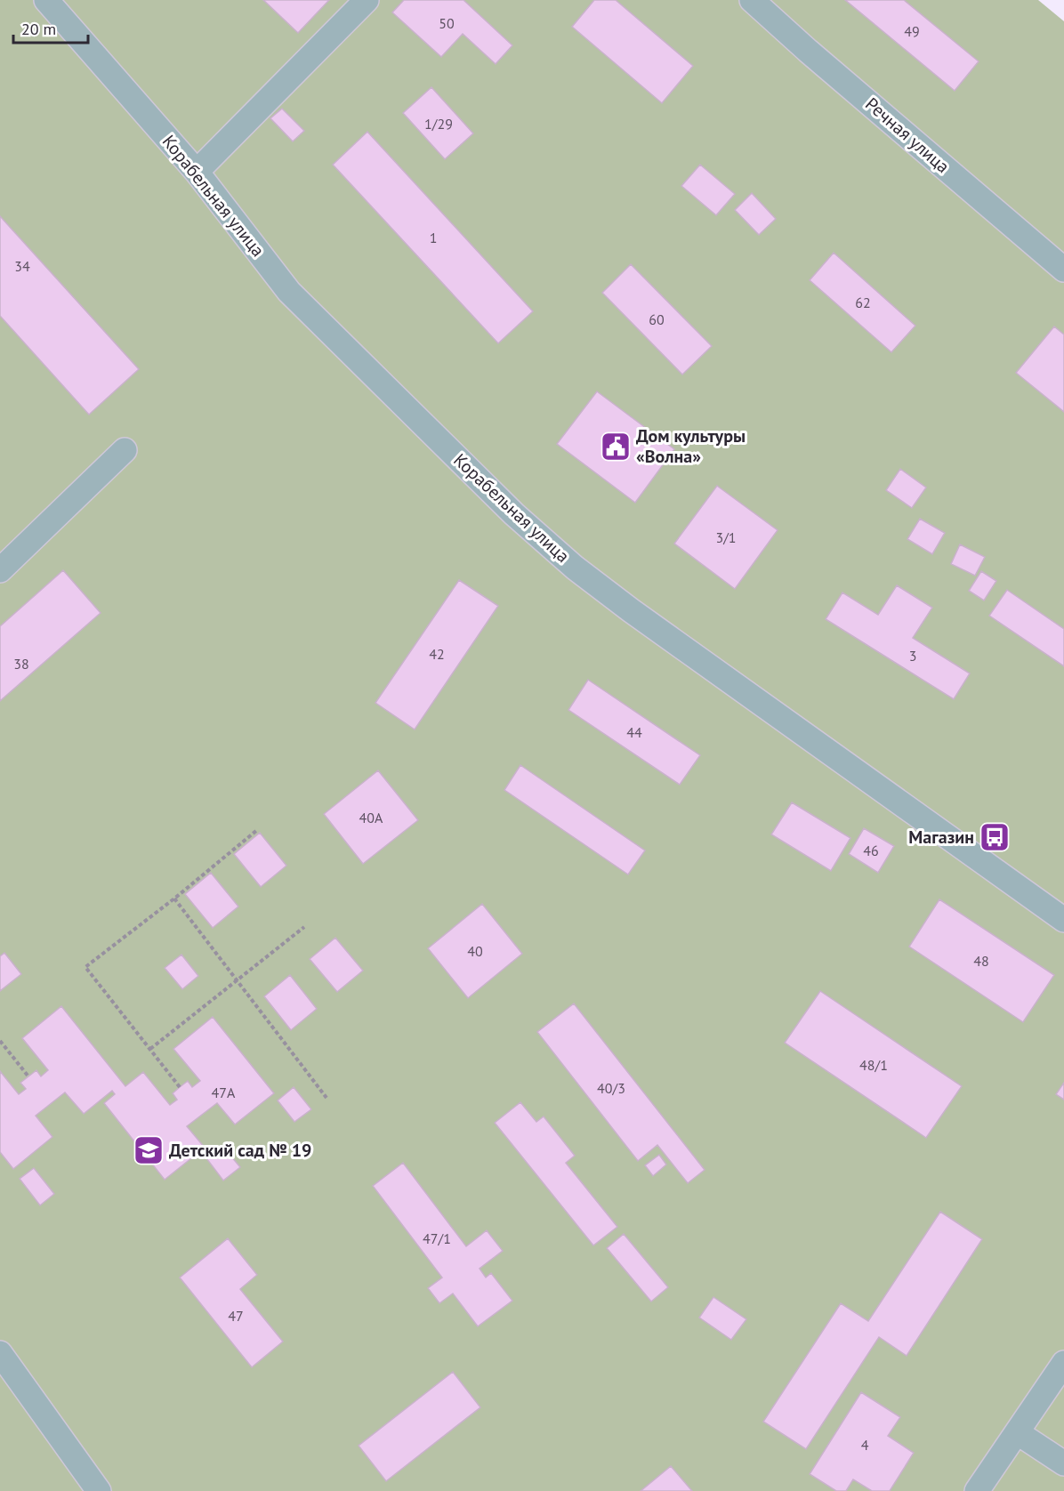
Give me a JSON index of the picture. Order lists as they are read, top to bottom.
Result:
{
  "streets": {
    "street": ["Речная улица", "Корабельная улица"]
  },
  "places": {
    "public building": ["Дом культуры «Волна»"],
    "bus stop": ["Магазин"],
    "school or university": ["Детский сад № 19"]
  },
  "house_numbers": [
    "50",
    "49",
    "1/29",
    "1",
    "34",
    "62",
    "60",
    "3/1",
    "42",
    "3",
    "38",
    "44",
    "40А",
    "46",
    "40",
    "48",
    "48/1",
    "40/3",
    "47А",
    "47/1",
    "47",
    "4"
  ],
  "scale_bar": "20 m"
}
